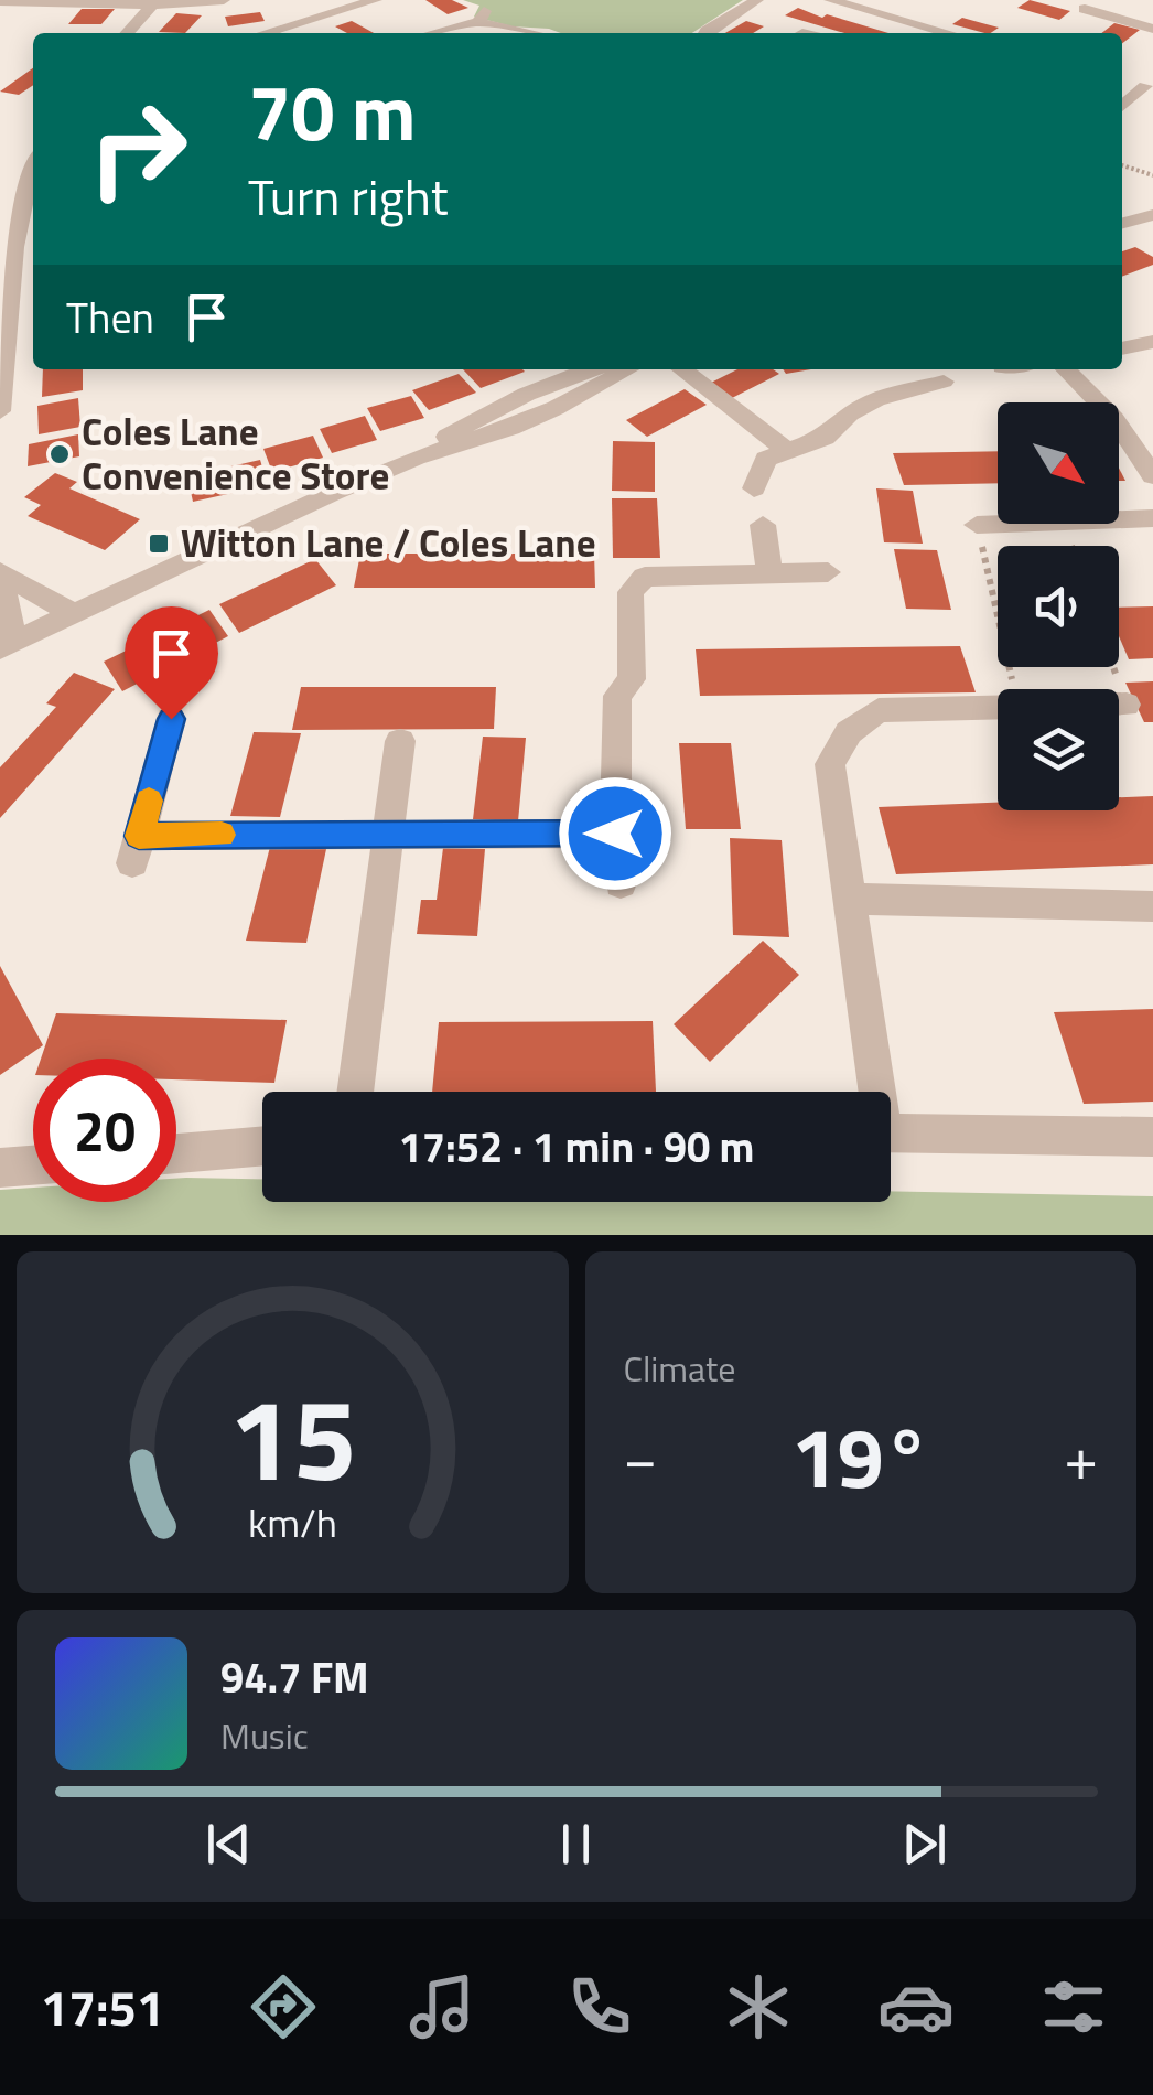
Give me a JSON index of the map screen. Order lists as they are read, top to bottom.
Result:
{
  "places": {
    "other": ["Coles Lane Convenience Store"],
    "transit": ["Witton Lane / Coles Lane"]
  },
  "north": "bottom right",
  "page": {
    "turn": ["70 m", "Turn right"],
    "then": "Then",
    "limit": "20",
    "trip": "17:52 · 1 min · 90 m",
    "tile": "Climate",
    "heat": ["−", "19°", "+"],
    "song": ["94.7 FM", "Music"],
    "tabs": "17:51",
    "gauge": ["15", "km/h"]
  }
}
